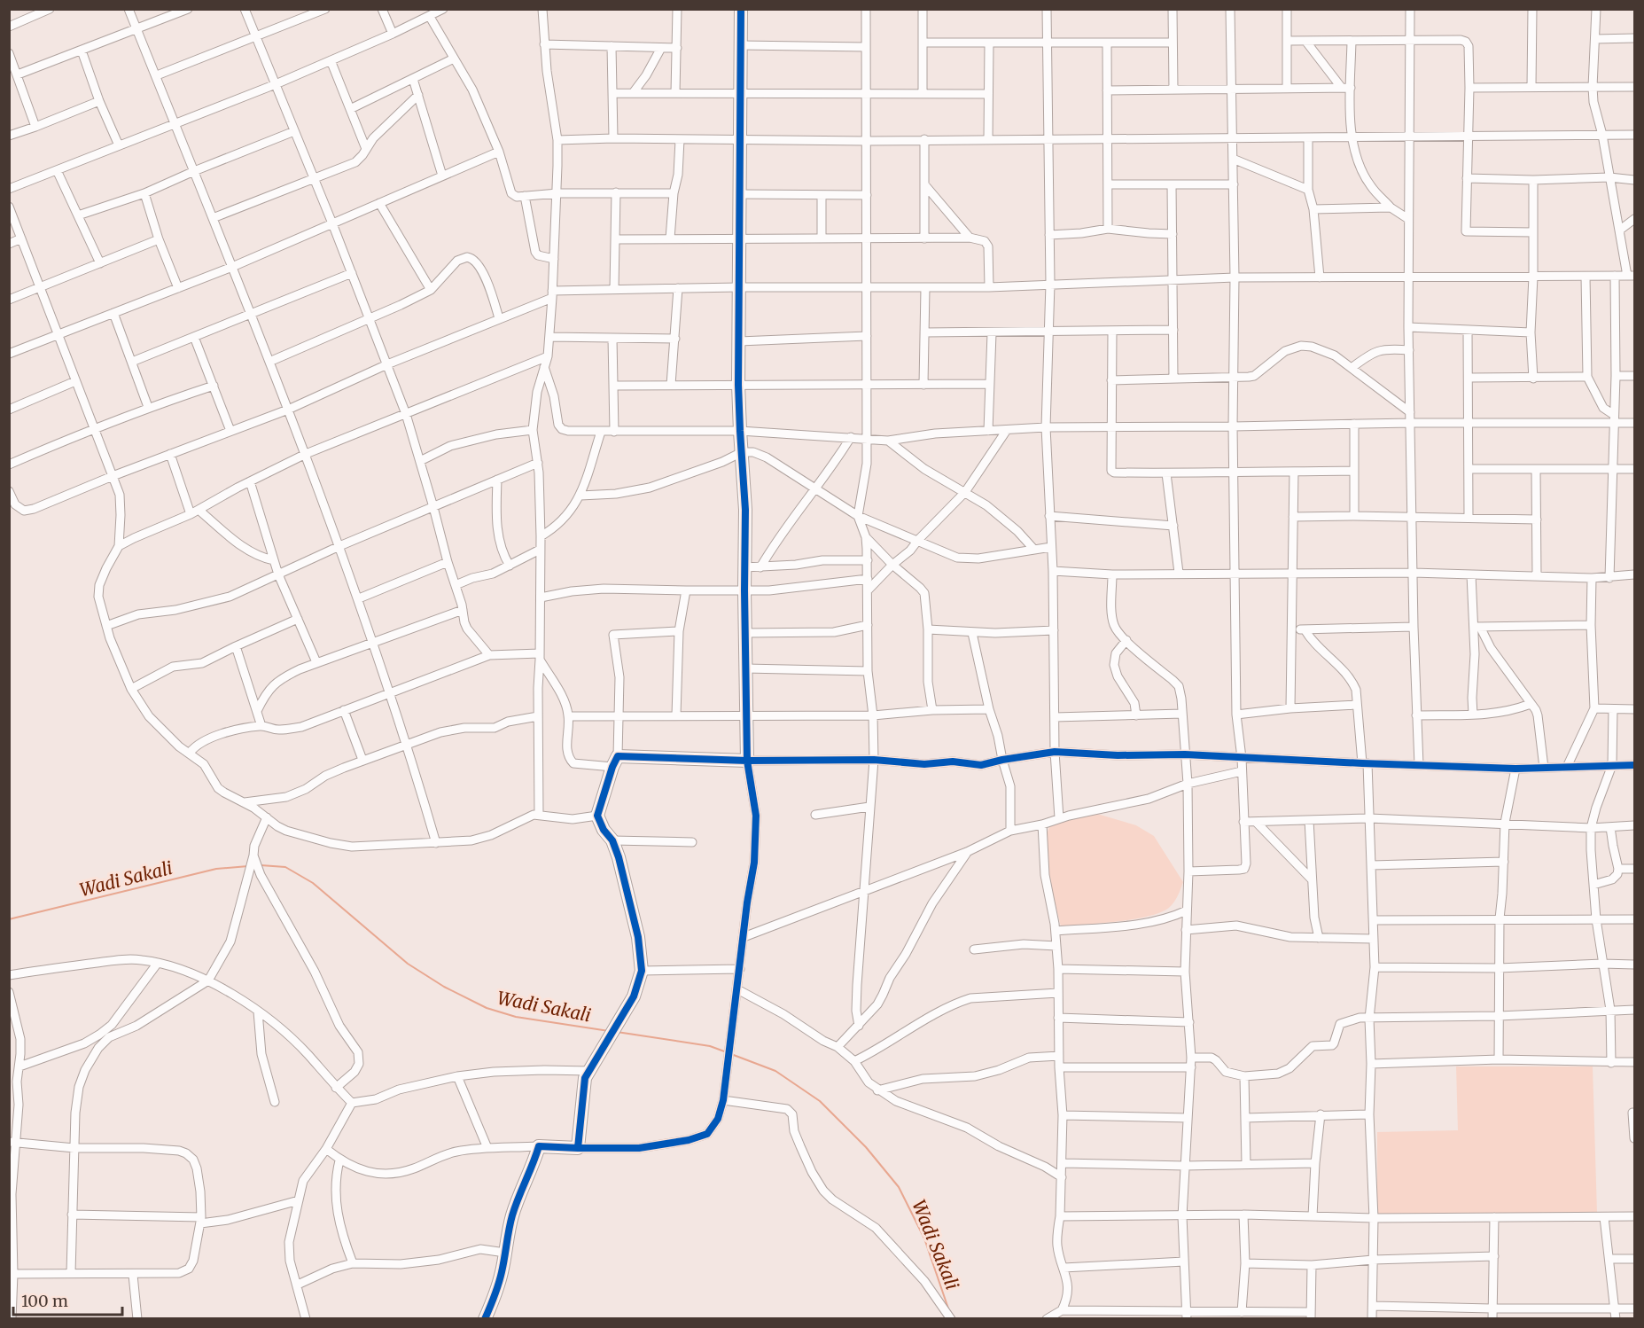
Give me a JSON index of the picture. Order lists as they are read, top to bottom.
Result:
{
  "water": ["Wadi Sakali"],
  "scale_bar": "100 m"
}
